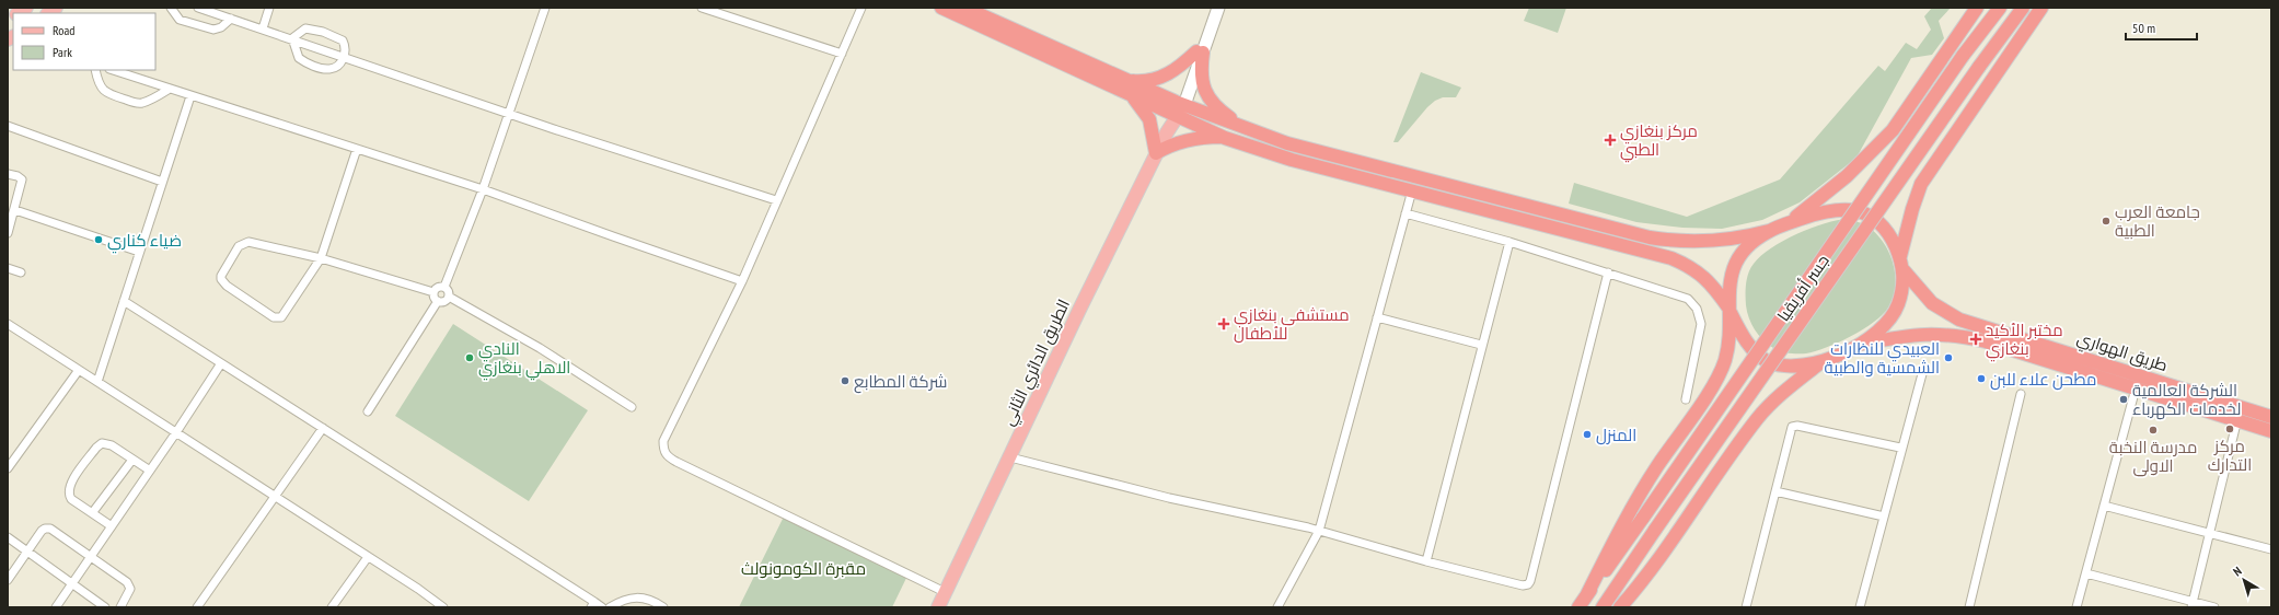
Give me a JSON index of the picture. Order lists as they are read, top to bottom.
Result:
{
  "streets": {
    "highway": ["جسر أفريقيا", "طريق الهواري"],
    "main road": ["الطريق الدائري الثاني"]
  },
  "parks": ["مقبرة الكومونولث"],
  "places": {
    "health": ["مركز بنغازي الطبي", "مستشفى بنغازي للأطفال", "مختبر الأكيد بنغازي"],
    "other": [
      "جامعة العرب الطبية",
      "ضياء كناري",
      "النادي الاهلي بنغازي",
      "العبيدي للنظارات الشمسية والطبية",
      "مطحن علاء للبن",
      "شركة المطابع",
      "الشركة العالمية لخدمات الكهرباء",
      "مركز التدارك",
      "مدرسة النخبة الاولى",
      "المنزل"
    ]
  },
  "legend": ["Road", "Park"],
  "scale_bar": "50 m",
  "north": "top left"
}
